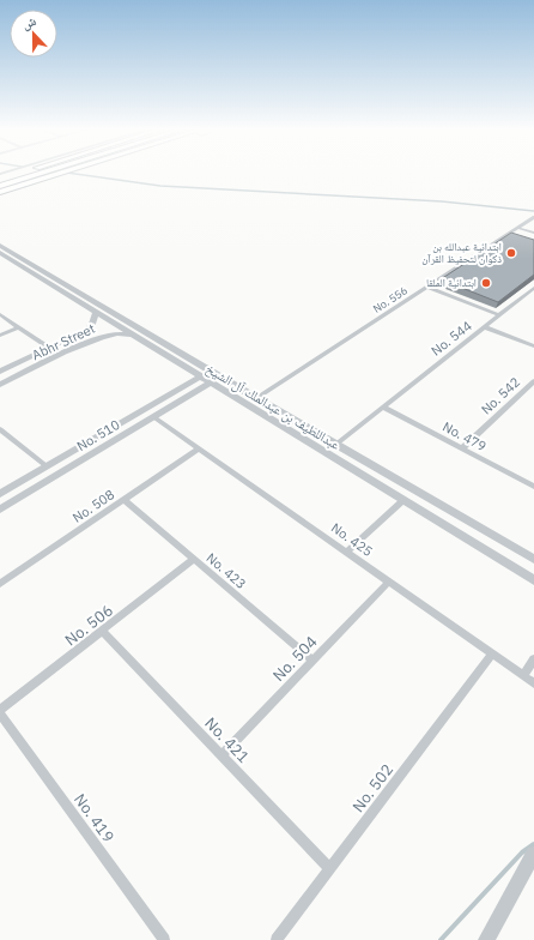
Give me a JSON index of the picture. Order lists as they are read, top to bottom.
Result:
{
  "streets": {
    "street": [
      "No. 556",
      "No. 544",
      "Abhr Street",
      "No. 542",
      "عبداللطيف بن عبدالملك آل الشيخ",
      "No. 510",
      "No. 479",
      "No. 508",
      "No. 425",
      "No. 423",
      "No. 506",
      "No. 504",
      "No. 421",
      "No. 502",
      "No. 419"
    ]
  },
  "crossings": [
    ["No. 556", "عبداللطيف بن عبدالملك آل الشيخ"],
    ["No. 544", "عبداللطيف بن عبدالملك آل الشيخ"],
    ["No. 544", "No. 479"],
    ["Abhr Street", "عبداللطيف بن عبدالملك آل الشيخ"],
    ["No. 542", "No. 479"],
    ["عبداللطيف بن عبدالملك آل الشيخ", "No. 510"],
    ["No. 510", "No. 425"],
    ["No. 508", "No. 425"],
    ["No. 508", "No. 423"],
    ["No. 425", "No. 504"],
    ["No. 425", "No. 502"],
    ["No. 423", "No. 506"],
    ["No. 423", "No. 504"],
    ["No. 506", "No. 421"],
    ["No. 504", "No. 421"],
    ["No. 421", "No. 502"]
  ],
  "places": ["ابتدائية عبدالله بن ذكوان لتحفيظ القرآن", "ابتدائية الملقا"],
  "north": "top"
}
